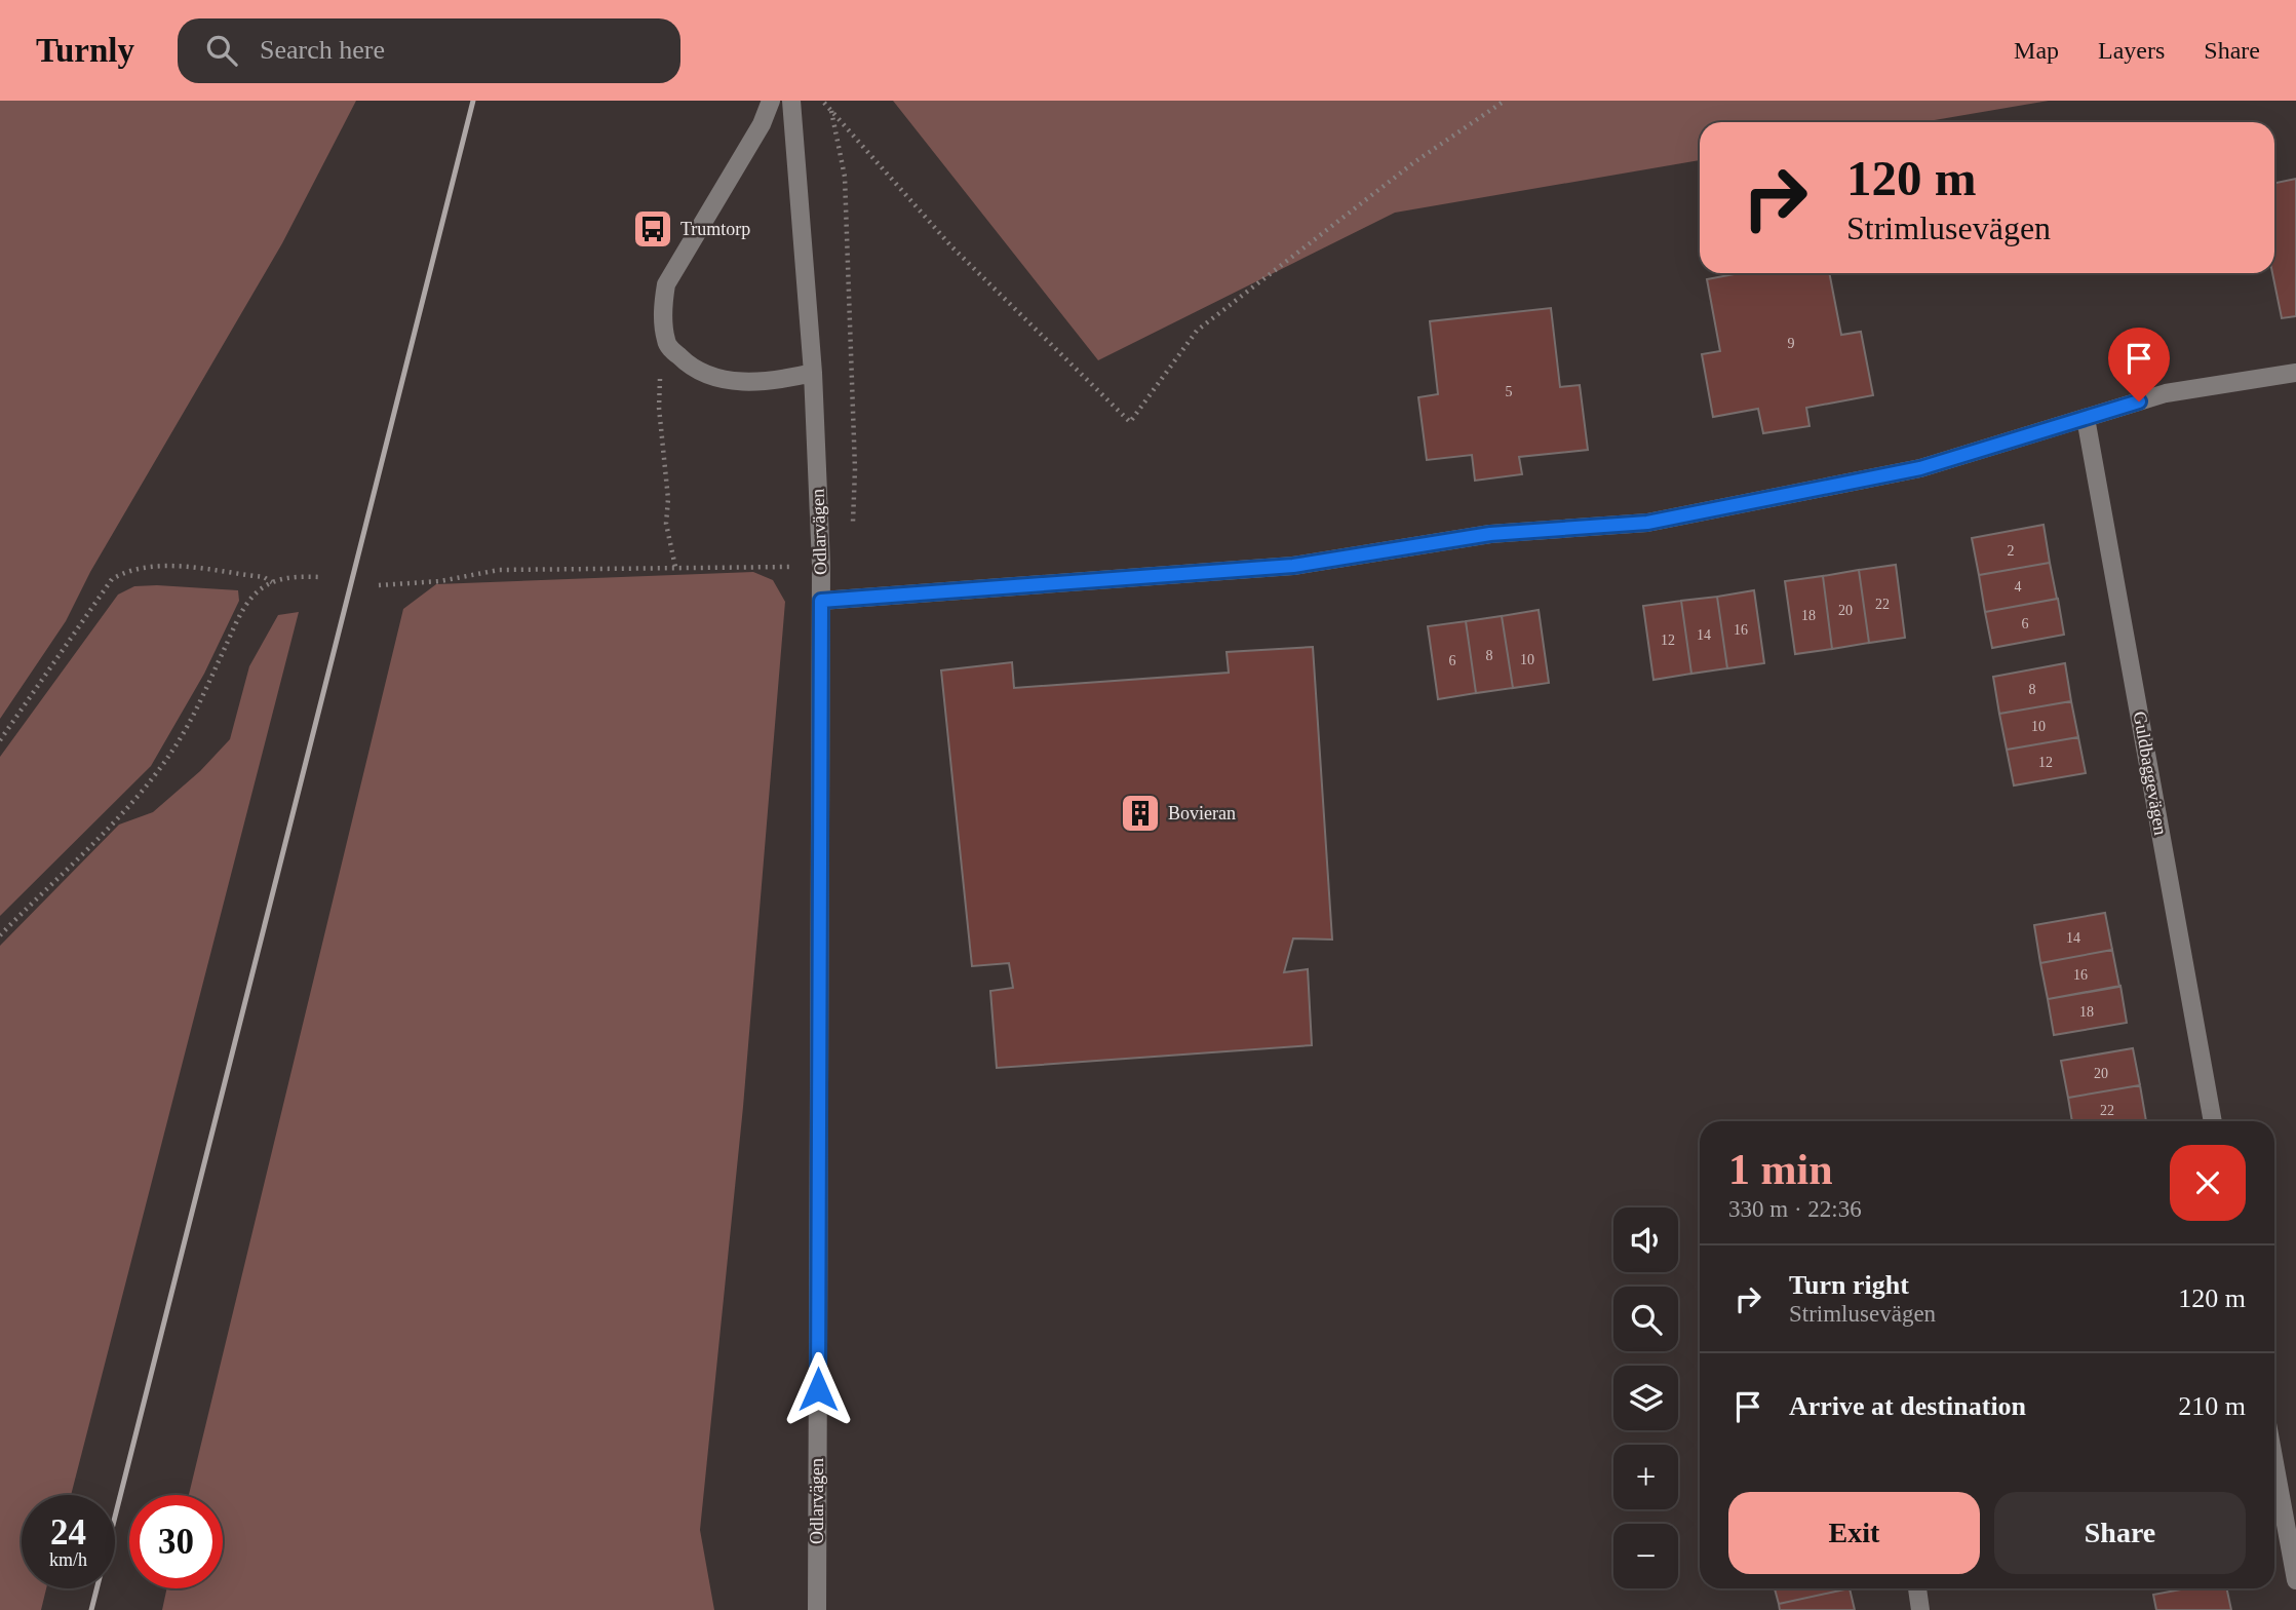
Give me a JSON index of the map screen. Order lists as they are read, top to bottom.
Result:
{
  "streets": {
    "street": ["Odlarvägen", "Guldbaggevägen"]
  },
  "places": {
    "bus stop": ["Trumtorp"],
    "building": ["Bovieran"]
  },
  "house_numbers": [
    "9",
    "5",
    "2",
    "4",
    "22",
    "20",
    "18",
    "6",
    "16",
    "14",
    "12",
    "8",
    "10",
    "6",
    "8",
    "10",
    "12",
    "14",
    "16",
    "18",
    "20",
    "22"
  ],
  "page": {
    "header": "Turnly",
    "search": "Search here",
    "nav": ["Map", "Layers", "Share"],
    "turn": ["120 m", "Strimlusevägen"],
    "heading": ["1 min", "330 m · 22:36"],
    "map_buttons": ["+", "−"],
    "list": [
      {
        "name": "Turn right",
        "note": "Strimlusevägen",
        "value": "120 m"
      },
      {
        "name": "Arrive at destination",
        "value": "210 m"
      }
    ],
    "buttons": ["Exit", "Share"],
    "speed": "24 km/h",
    "limit": "30"
  }
}
